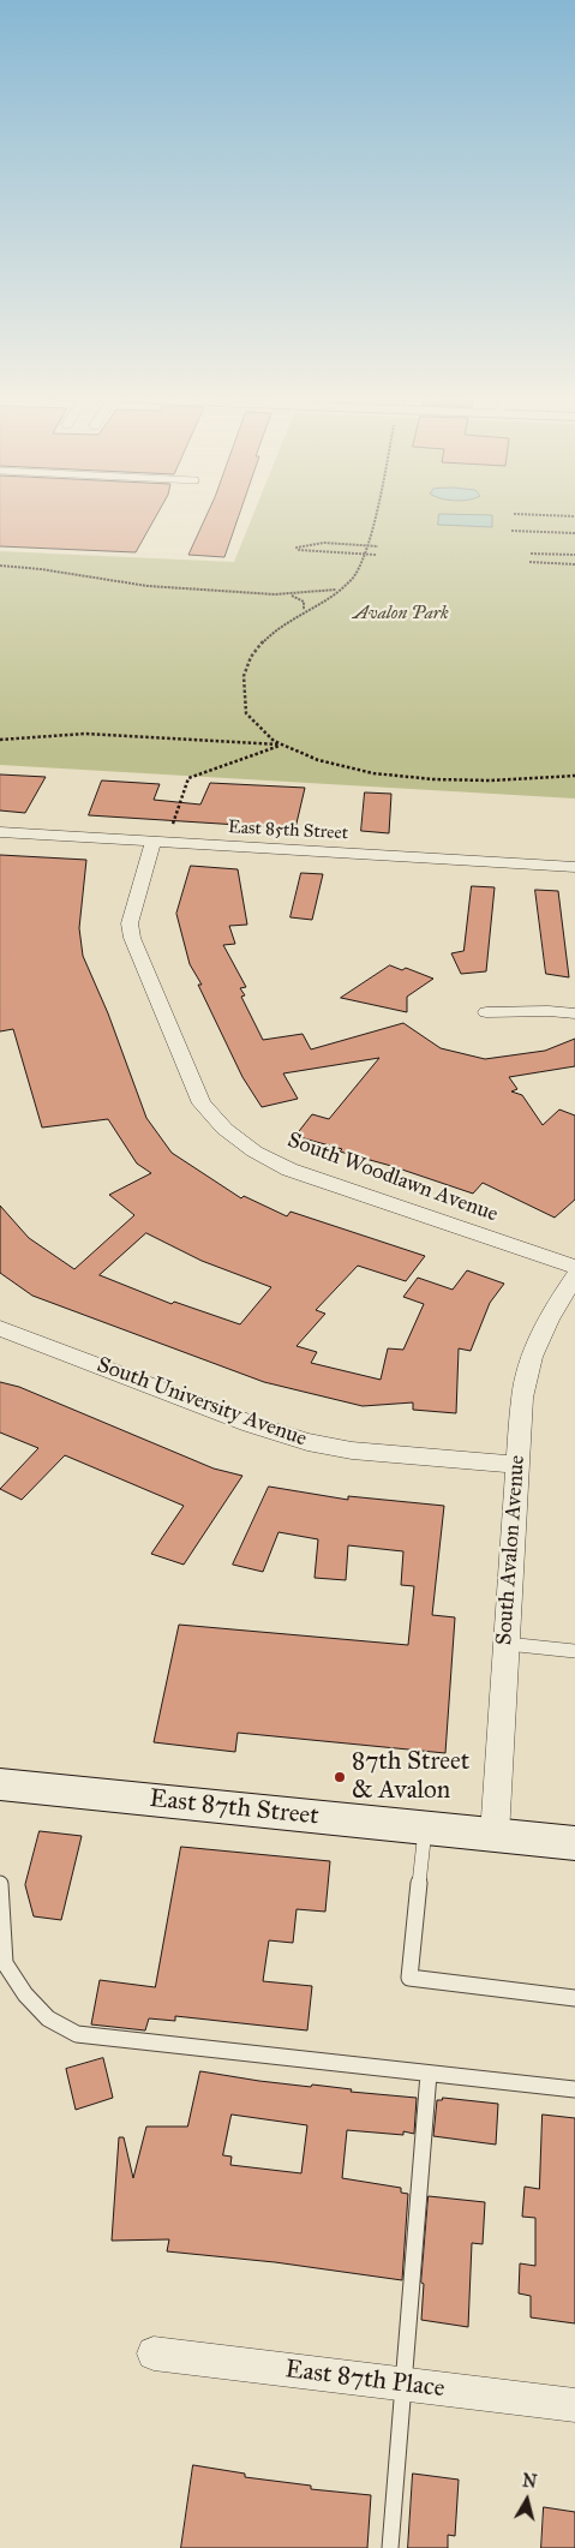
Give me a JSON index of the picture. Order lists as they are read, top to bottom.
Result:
{
  "streets": {
    "main road": ["East 87th Street"],
    "street": [
      "East 85th Street",
      "South Woodlawn Avenue",
      "South University Avenue",
      "South Avalon Avenue",
      "East 87th Place"
    ]
  },
  "crossings": [
    ["East 85th Street", "South Woodlawn Avenue"],
    ["South University Avenue", "South Avalon Avenue"],
    ["South Avalon Avenue", "East 87th Street"]
  ],
  "parks": ["Avalon Park"],
  "places": ["87th Street & Avalon"],
  "north": "top"
}
